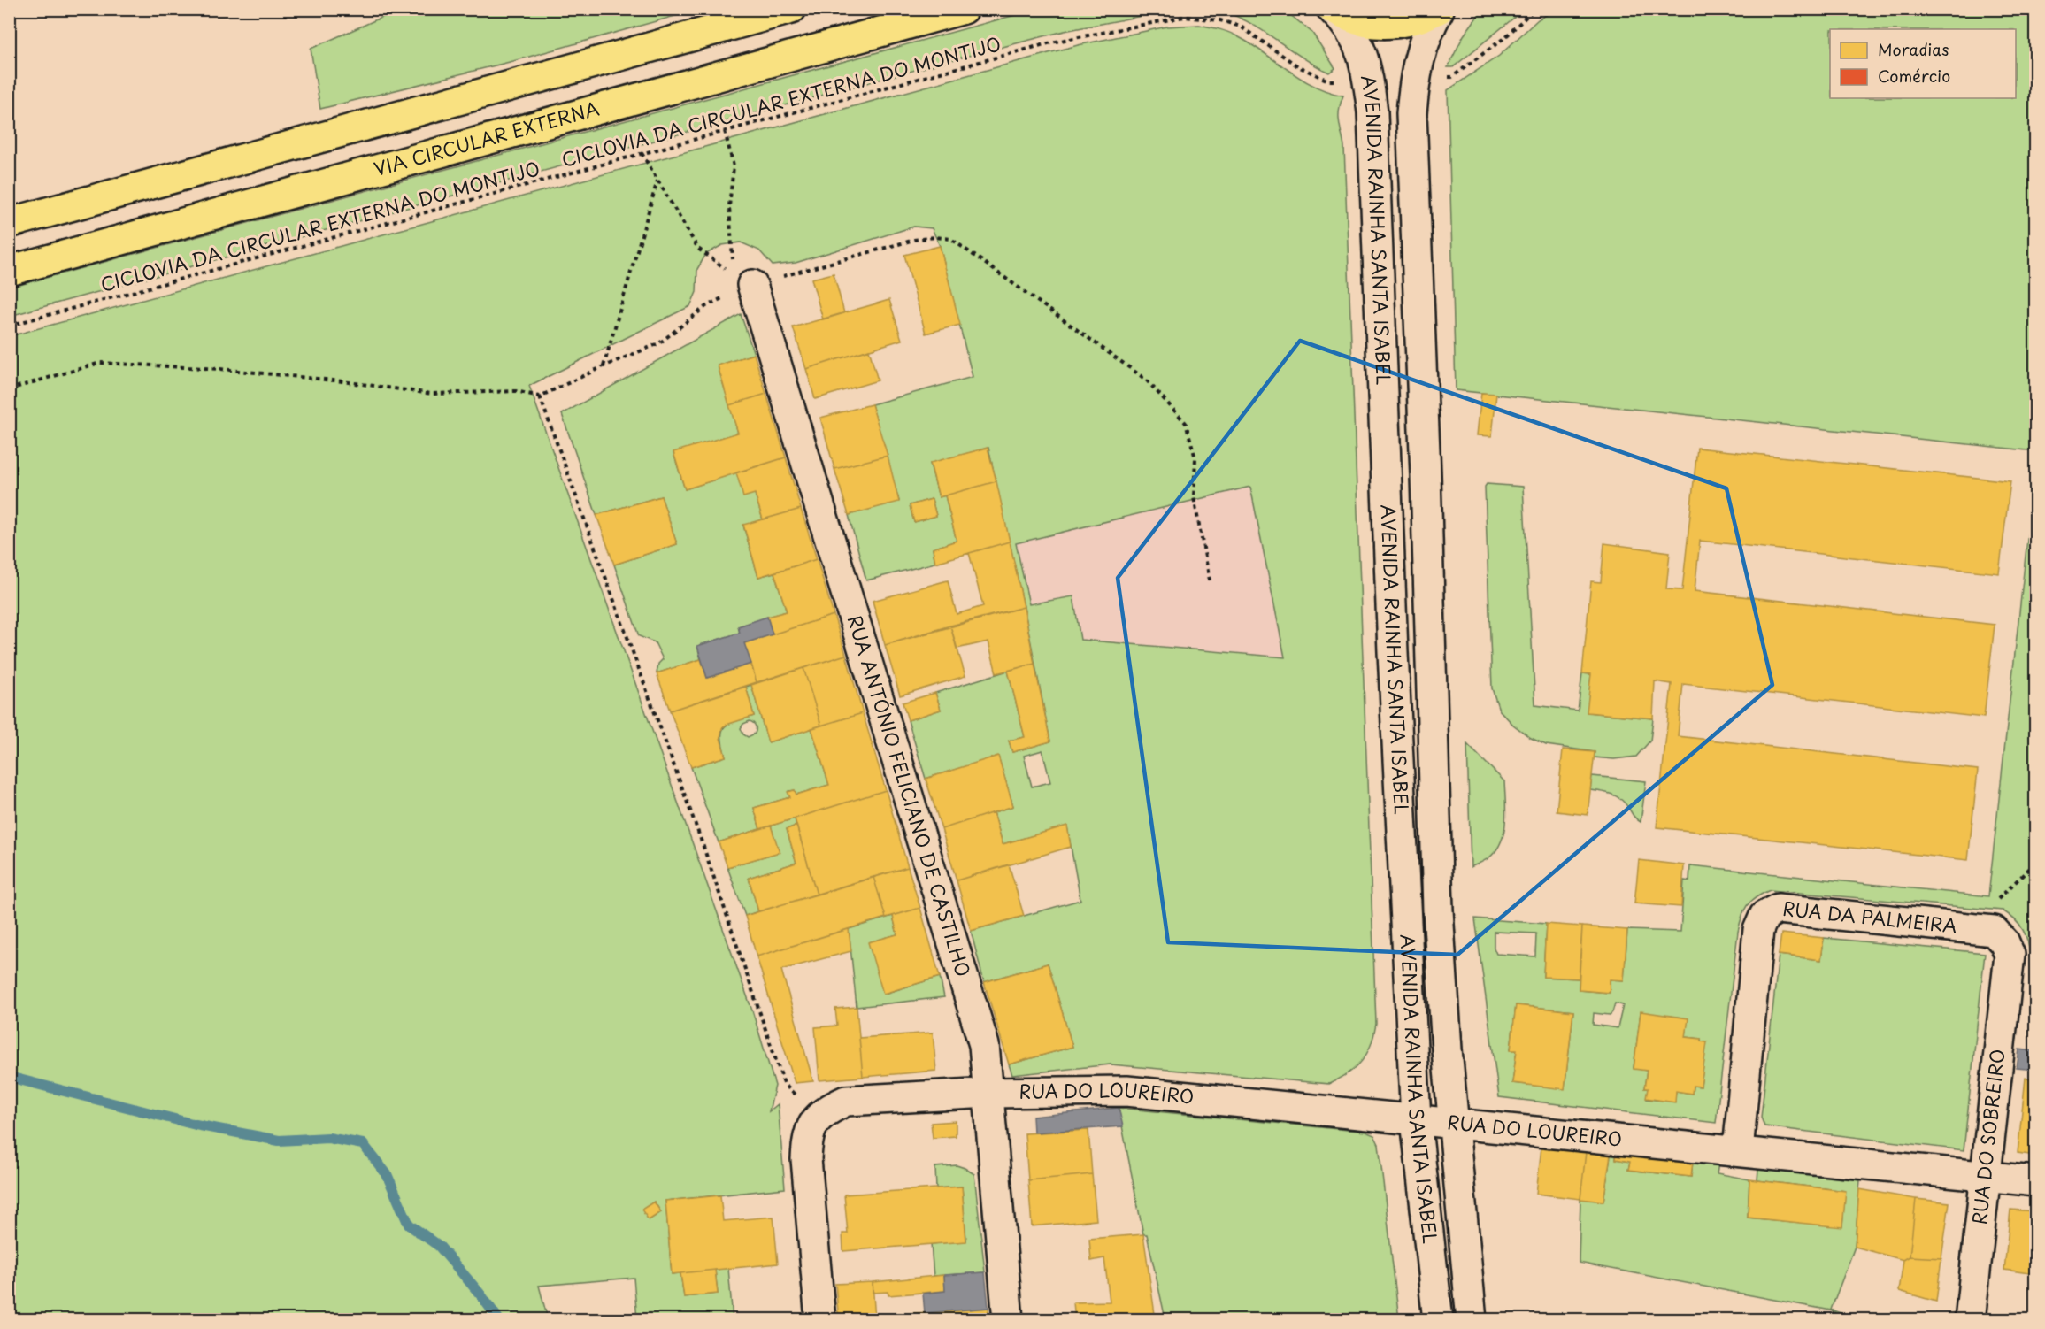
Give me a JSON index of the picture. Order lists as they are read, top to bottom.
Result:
{
  "streets": {
    "main road": ["VIA CIRCULAR EXTERNA"],
    "street": [
      "AVENIDA RAINHA SANTA ISABEL",
      "RUA ANTÓNIO FELICIANO DE CASTILHO",
      "RUA DA PALMEIRA",
      "RUA DO LOUREIRO",
      "RUA DO SOBREIRO"
    ],
    "path": ["CICLOVIA DA CIRCULAR EXTERNA DO MONTIJO"]
  },
  "crossings": [
    ["CICLOVIA DA CIRCULAR EXTERNA DO MONTIJO", "AVENIDA RAINHA SANTA ISABEL"],
    ["AVENIDA RAINHA SANTA ISABEL", "RUA DO LOUREIRO"],
    ["RUA ANTÓNIO FELICIANO DE CASTILHO", "RUA DO LOUREIRO"],
    ["RUA DA PALMEIRA", "RUA DO LOUREIRO"],
    ["RUA DA PALMEIRA", "RUA DO SOBREIRO"],
    ["RUA DO LOUREIRO", "RUA DO SOBREIRO"]
  ],
  "legend": ["Moradias", "Comércio"]
}
